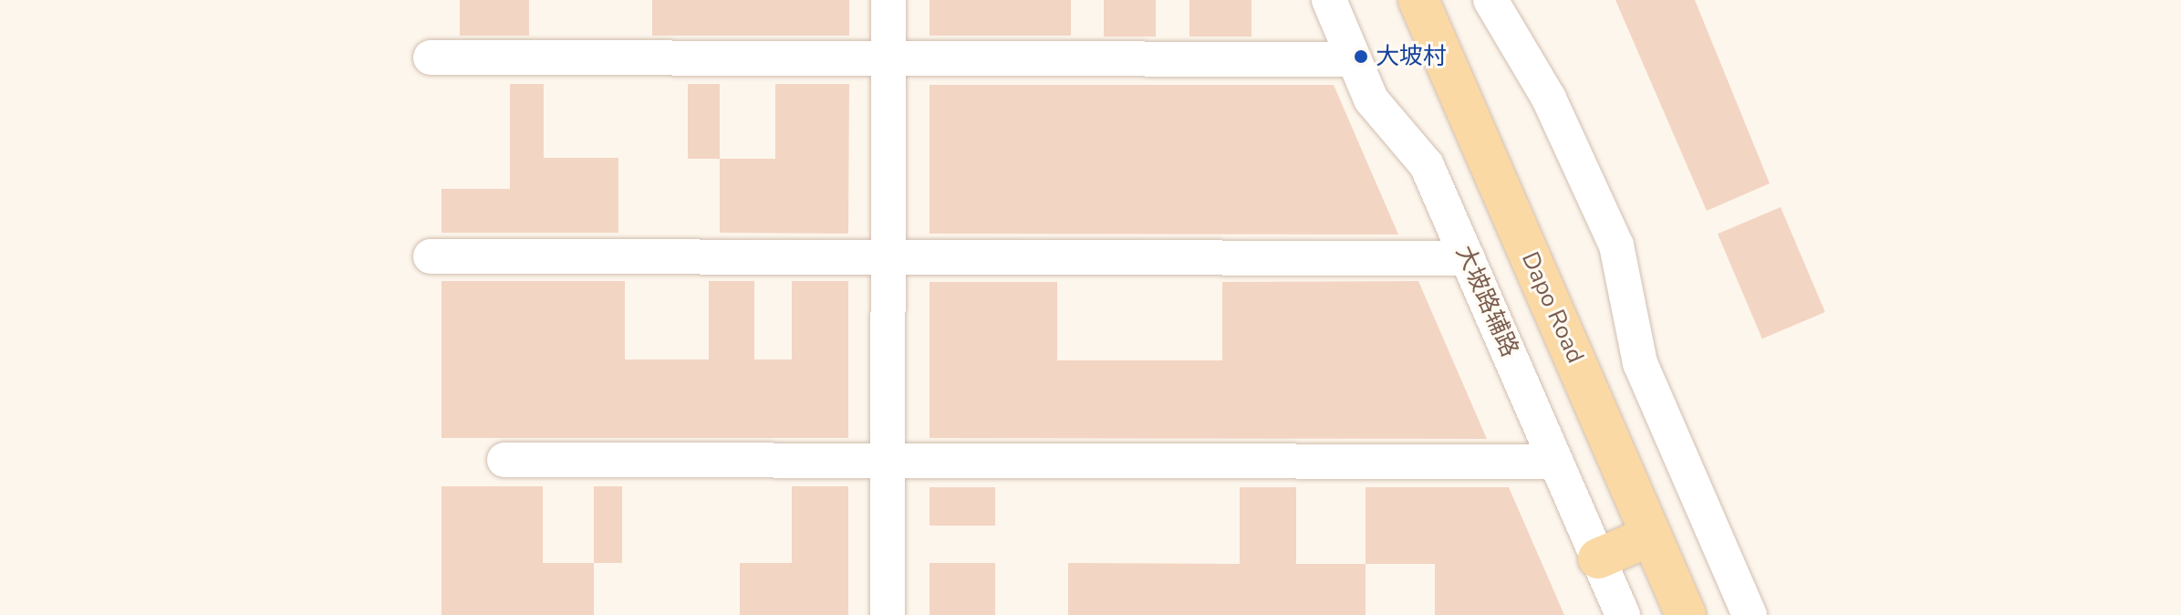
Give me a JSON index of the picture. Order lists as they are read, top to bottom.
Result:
{
  "streets": {
    "main road": ["Dapo Road"],
    "street": ["大坡路辅路"]
  },
  "places": ["大坡村"]
}
